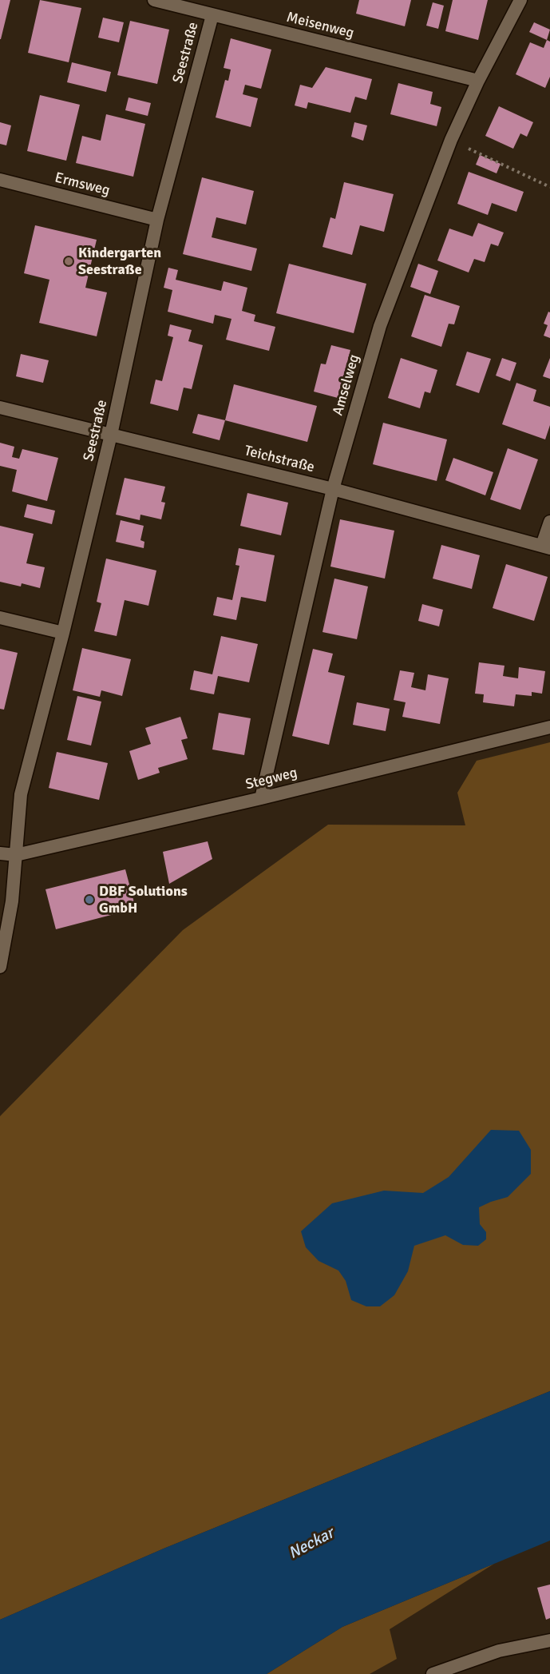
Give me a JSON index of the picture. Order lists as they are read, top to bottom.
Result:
{
  "streets": {
    "street": [
      "Meisenweg",
      "Seestraße",
      "Ermsweg",
      "Amselweg",
      "Teichstraße",
      "Stegweg"
    ]
  },
  "crossings": [
    ["Meisenweg", "Seestraße"],
    ["Meisenweg", "Amselweg"],
    ["Seestraße", "Ermsweg"],
    ["Seestraße", "Teichstraße"],
    ["Seestraße", "Stegweg"],
    ["Amselweg", "Teichstraße"],
    ["Amselweg", "Stegweg"]
  ],
  "water": ["Neckar"],
  "places": ["Kindergarten Seestraße", "DBF Solutions GmbH"]
}
